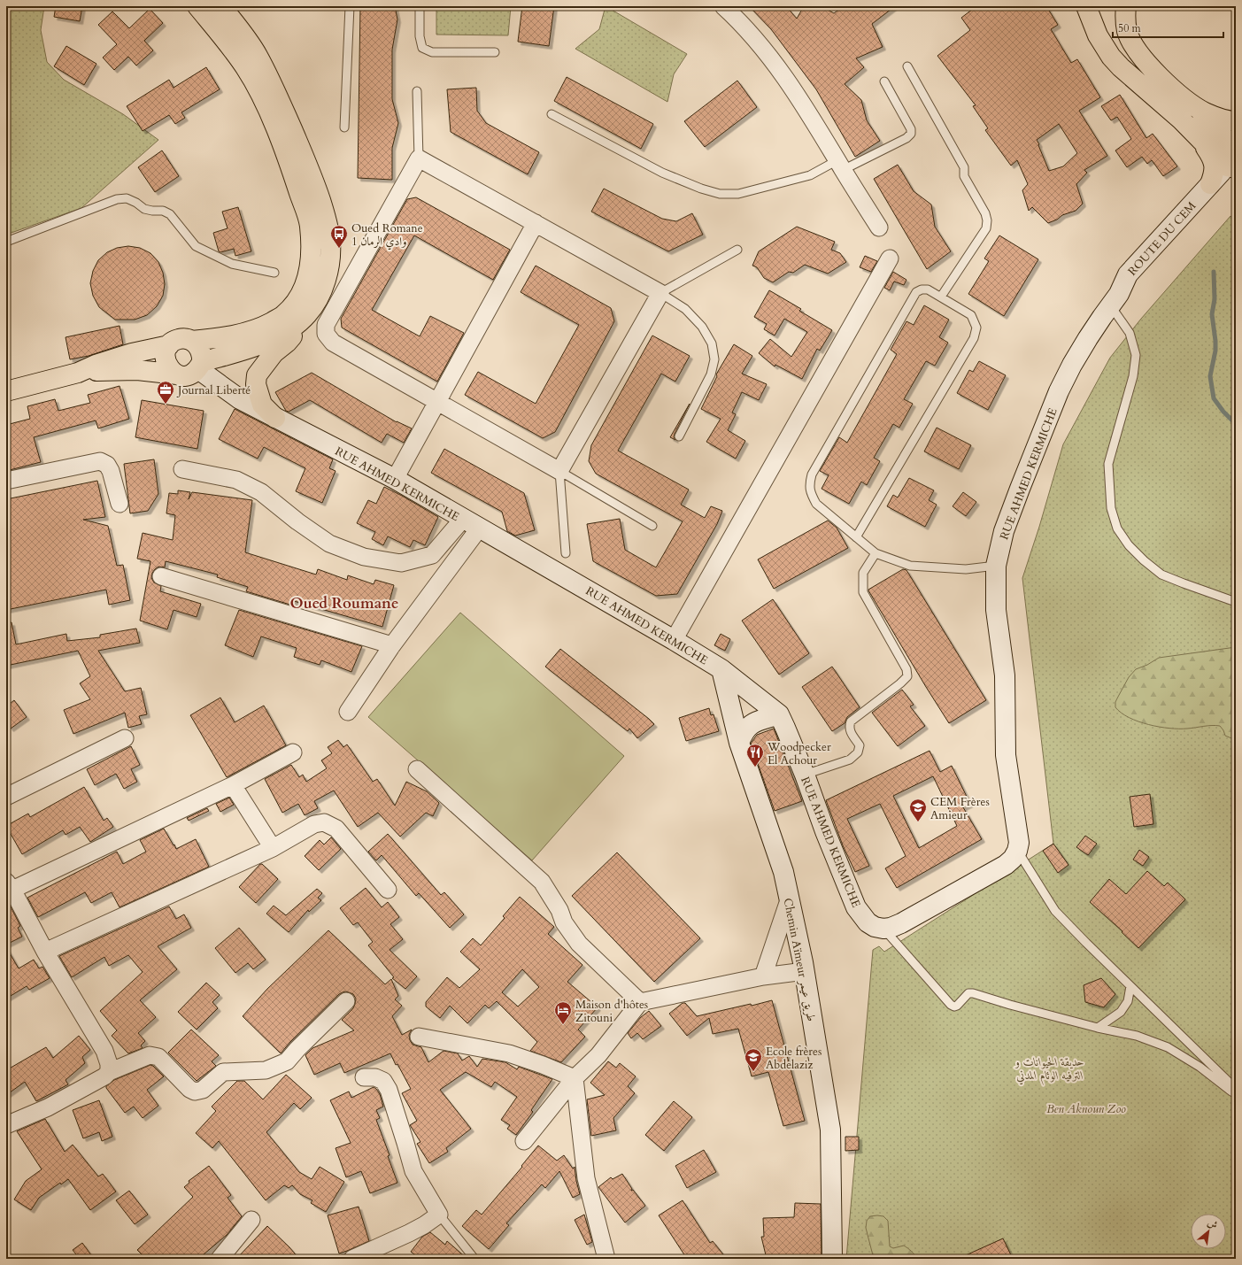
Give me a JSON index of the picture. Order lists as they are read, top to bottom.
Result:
{
  "streets": {
    "main road": ["ROUTE DU CEM", "RUE AHMED KERMICHE", "Chemin Aïmeur طريق عيمر"]
  },
  "crossings": [
    ["ROUTE DU CEM", "RUE AHMED KERMICHE"],
    ["RUE AHMED KERMICHE", "Chemin Aïmeur طريق عيمر"]
  ],
  "districts": ["Oued Roumane"],
  "parks": ["حديقة الحيوانات و الترفيه الوئام المدني", "Ben Aknoun Zoo"],
  "places": {
    "bus stop": ["Oued Romane 1 وادي الرمان"],
    "office": ["Journal Liberté"],
    "restaurant": ["Woodpecker El Achour"],
    "school or university": ["CEM Frères Amieur", "Ecole frères Abdelaziz"],
    "hotel": ["Maison d'hôtes Zitouni"]
  },
  "scale_bar": "50 m",
  "north": "top right"
}
